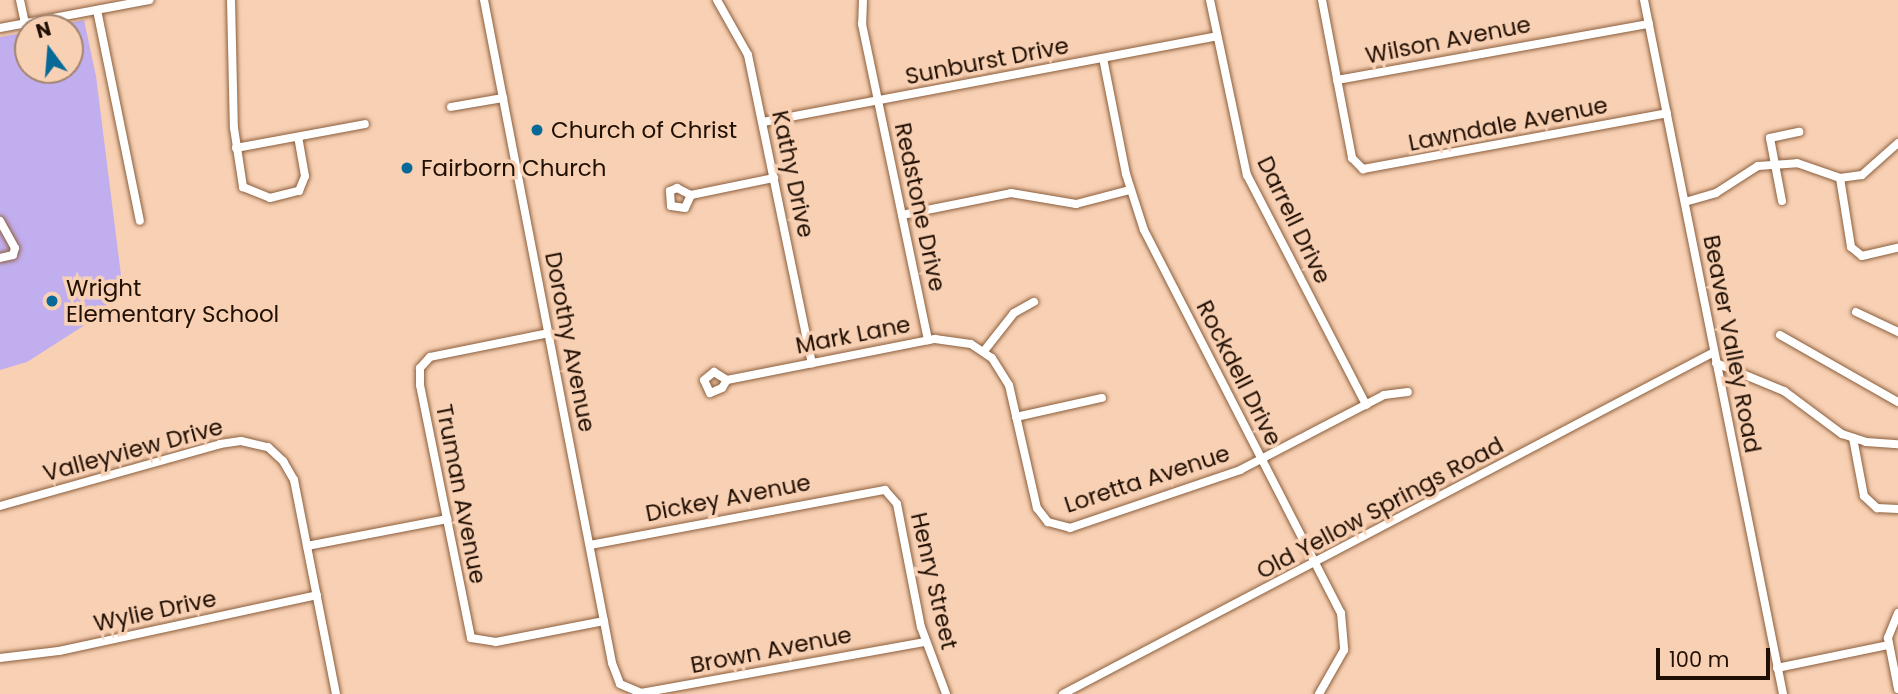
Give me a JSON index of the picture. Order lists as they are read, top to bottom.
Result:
{
  "streets": {
    "street": [
      "Wilson Avenue",
      "Sunburst Drive",
      "Lawndale Avenue",
      "Kathy Drive",
      "Redstone Drive",
      "Darrell Drive",
      "Mark Lane",
      "Dorothy Avenue",
      "Beaver Valley Road",
      "Rockdell Drive",
      "Valleyview Drive",
      "Loretta Avenue",
      "Truman Avenue",
      "Dickey Avenue",
      "Old Yellow Springs Road",
      "Henry Street",
      "Wylie Drive",
      "Brown Avenue"
    ]
  },
  "crossings": [
    ["Wilson Avenue", "Lawndale Avenue"],
    ["Wilson Avenue", "Beaver Valley Road"],
    ["Sunburst Drive", "Kathy Drive"],
    ["Sunburst Drive", "Redstone Drive"],
    ["Sunburst Drive", "Darrell Drive"],
    ["Sunburst Drive", "Rockdell Drive"],
    ["Lawndale Avenue", "Beaver Valley Road"],
    ["Kathy Drive", "Mark Lane"],
    ["Redstone Drive", "Mark Lane"],
    ["Darrell Drive", "Loretta Avenue"],
    ["Dorothy Avenue", "Truman Avenue"],
    ["Dorothy Avenue", "Dickey Avenue"],
    ["Dorothy Avenue", "Brown Avenue"],
    ["Beaver Valley Road", "Old Yellow Springs Road"],
    ["Rockdell Drive", "Loretta Avenue"],
    ["Rockdell Drive", "Old Yellow Springs Road"],
    ["Valleyview Drive", "Wylie Drive"],
    ["Dickey Avenue", "Henry Street"],
    ["Henry Street", "Brown Avenue"]
  ],
  "places": ["Church of Christ", "Fairborn Church", "Wright Elementary School"],
  "scale_bar": "100 m",
  "north": "top"
}
